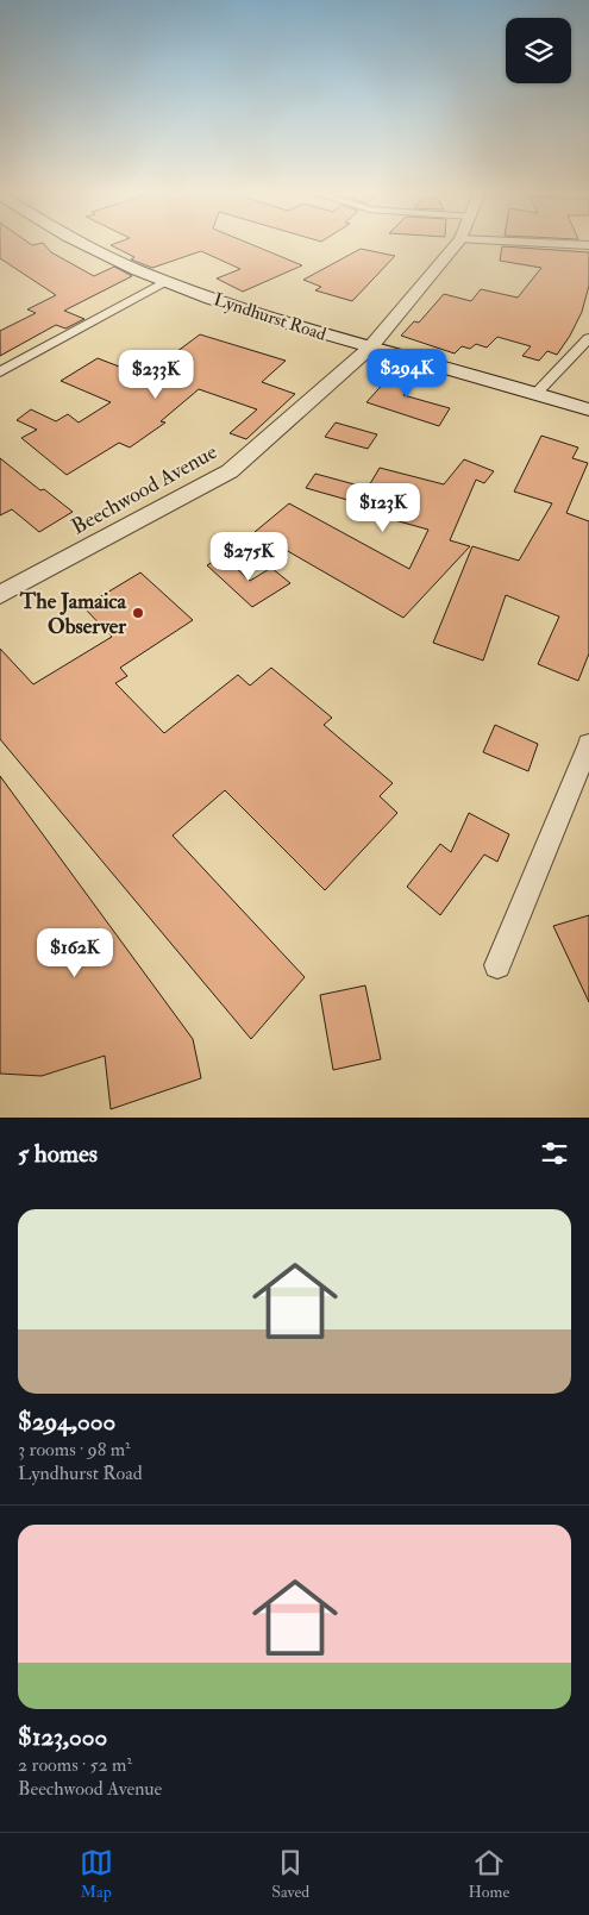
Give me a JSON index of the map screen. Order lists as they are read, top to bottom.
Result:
{
  "streets": {
    "main road": ["Lyndhurst Road"],
    "street": ["Beechwood Avenue"]
  },
  "crossings": [
    ["Lyndhurst Road", "Beechwood Avenue"]
  ],
  "places": ["The Jamaica Observer"],
  "page": {
    "price": [
      "$294K",
      "$233K",
      "$123K",
      "$275K",
      "$162K"
    ],
    "heading": "5 homes",
    "list": [
      {
        "name": "$294,000",
        "note": "3 rooms · 98 m² · Lyndhurst Road"
      },
      {
        "name": "$123,000",
        "note": "2 rooms · 52 m² · Beechwood Avenue"
      }
    ],
    "tabs": ["Map", "Saved", "Home"]
  }
}
